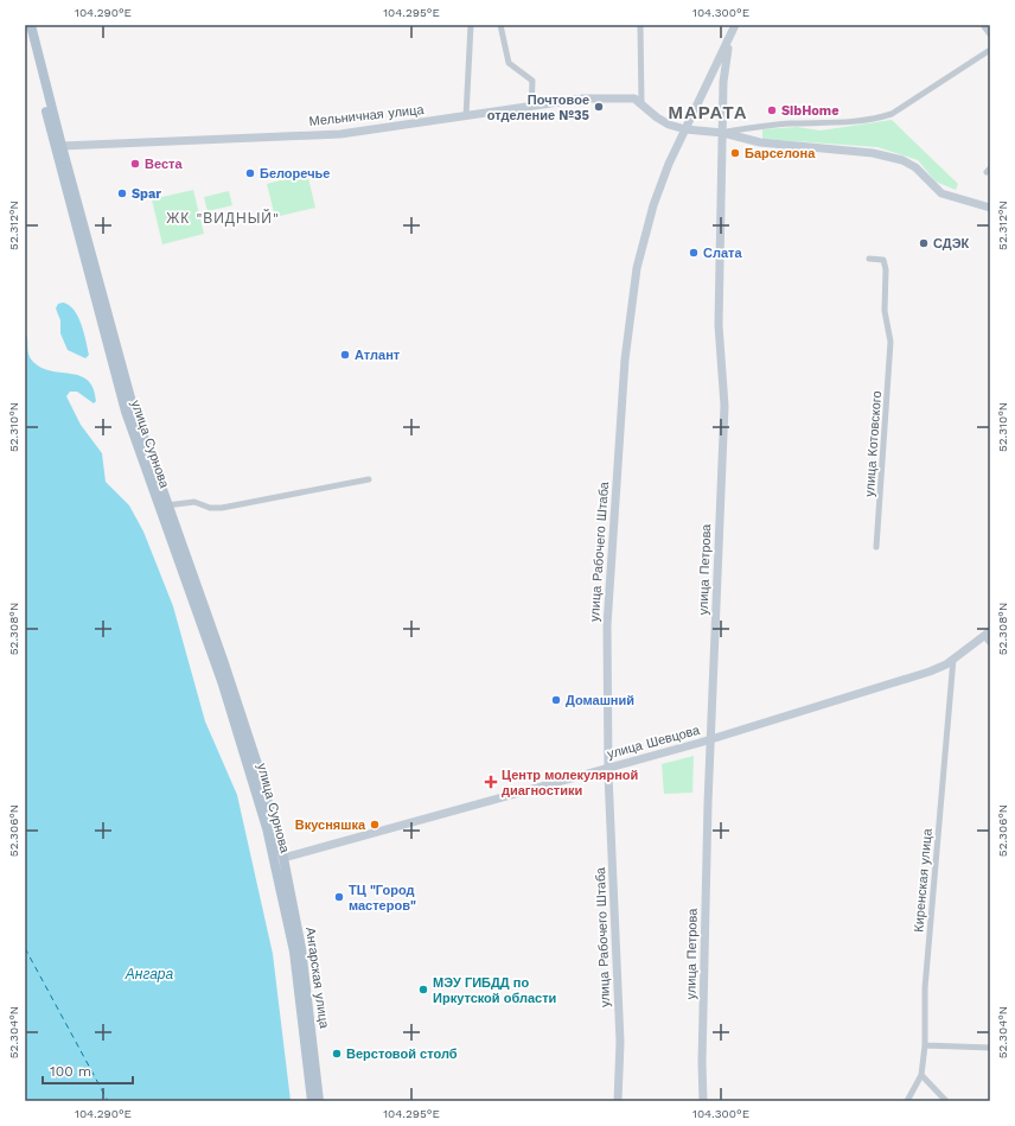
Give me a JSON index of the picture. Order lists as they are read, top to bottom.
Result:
{
  "streets": {
    "main road": ["улица Сурнова", "Ангарская улица"],
    "street": [
      "Мельничная улица",
      "улица Котовского",
      "улица Рабочего Штаба",
      "улица Петрова",
      "улица Шевцова",
      "Киренская улица"
    ]
  },
  "crossings": [
    ["Мельничная улица", "улица Сурнова"],
    ["улица Сурнова", "улица Шевцова"],
    ["улица Сурнова", "Ангарская улица"],
    ["улица Рабочего Штаба", "улица Петрова"],
    ["улица Рабочего Штаба", "улица Шевцова"],
    ["улица Петрова", "улица Шевцова"],
    ["улица Шевцова", "Киренская улица"],
    ["улица Шевцова", "Ангарская улица"]
  ],
  "districts": ["МАРАТА", "ЖК \"ВИДНЫЙ\""],
  "water": ["Ангара"],
  "places": {
    "other": [
      "Почтовое отделение №35",
      "SibHome",
      "Барселона",
      "Веста",
      "Белоречье",
      "Spar",
      "СДЭК",
      "Слата",
      "Атлант",
      "Домашний",
      "Вкусняшка",
      "ТЦ \"Город мастеров\"",
      "МЭУ ГИБДД по Иркутской области",
      "Верстовой столб"
    ],
    "health": ["Центр молекулярной диагностики"]
  },
  "scale_bar": "100 m",
  "coordinates": [
    "104.290°E",
    "104.295°E",
    "104.300°E",
    "52.312°N",
    "52.310°N",
    "52.308°N",
    "52.306°N",
    "52.304°N"
  ]
}
